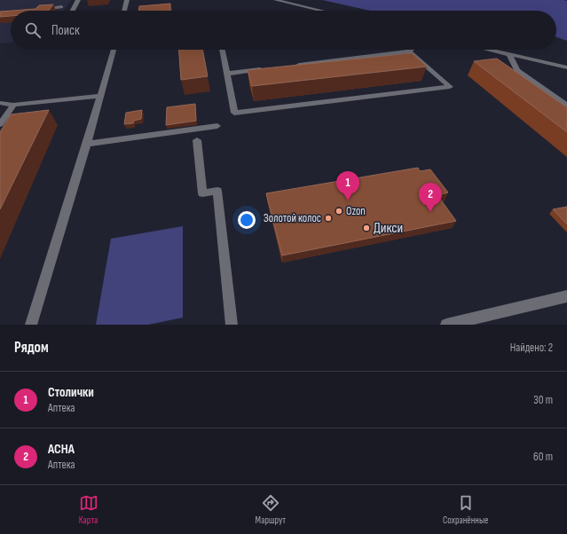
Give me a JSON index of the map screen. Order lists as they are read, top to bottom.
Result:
{
  "places": ["Ozon", "Золотой колос", "Дикси"],
  "page": {
    "search": "Поиск",
    "pins": ["1", "2"],
    "heading": ["Рядом", "Найдено: 2"],
    "list": [
      {
        "mark": "1",
        "name": "Столички",
        "note": "Аптека",
        "value": "30 m"
      },
      {
        "mark": "2",
        "name": "АСНА",
        "note": "Аптека",
        "value": "60 m"
      }
    ],
    "nav": ["Карта", "Маршрут", "Сохранённые"]
  }
}
